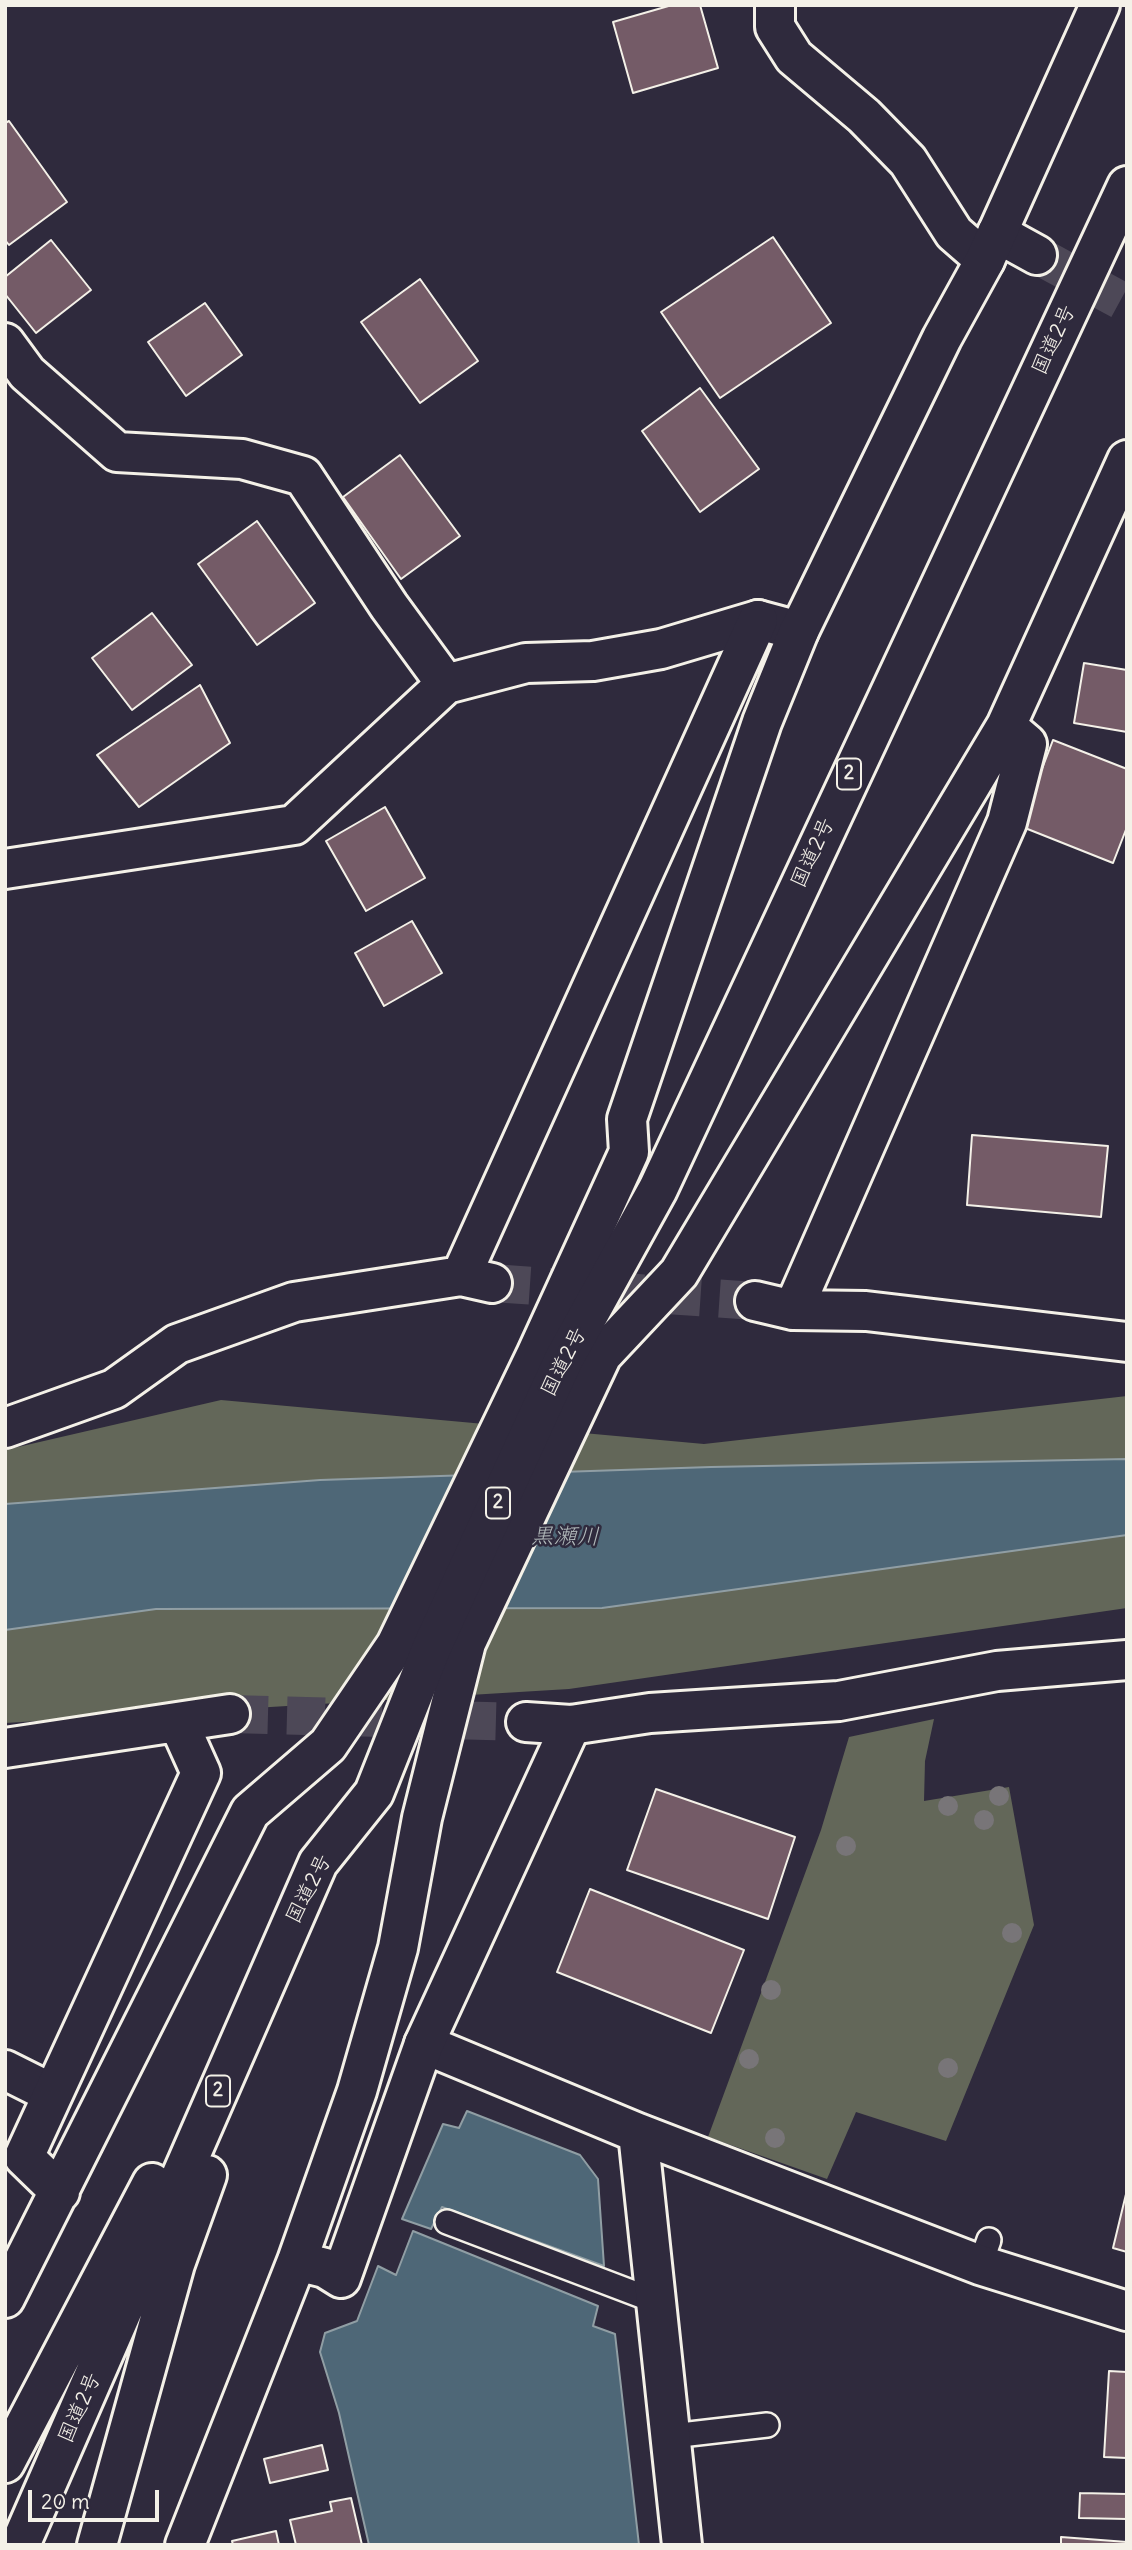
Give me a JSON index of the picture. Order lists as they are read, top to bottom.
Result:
{
  "streets": {
    "main road": ["国道2号", "2"]
  },
  "water": ["黒瀬川"],
  "scale_bar": "20 m"
}
